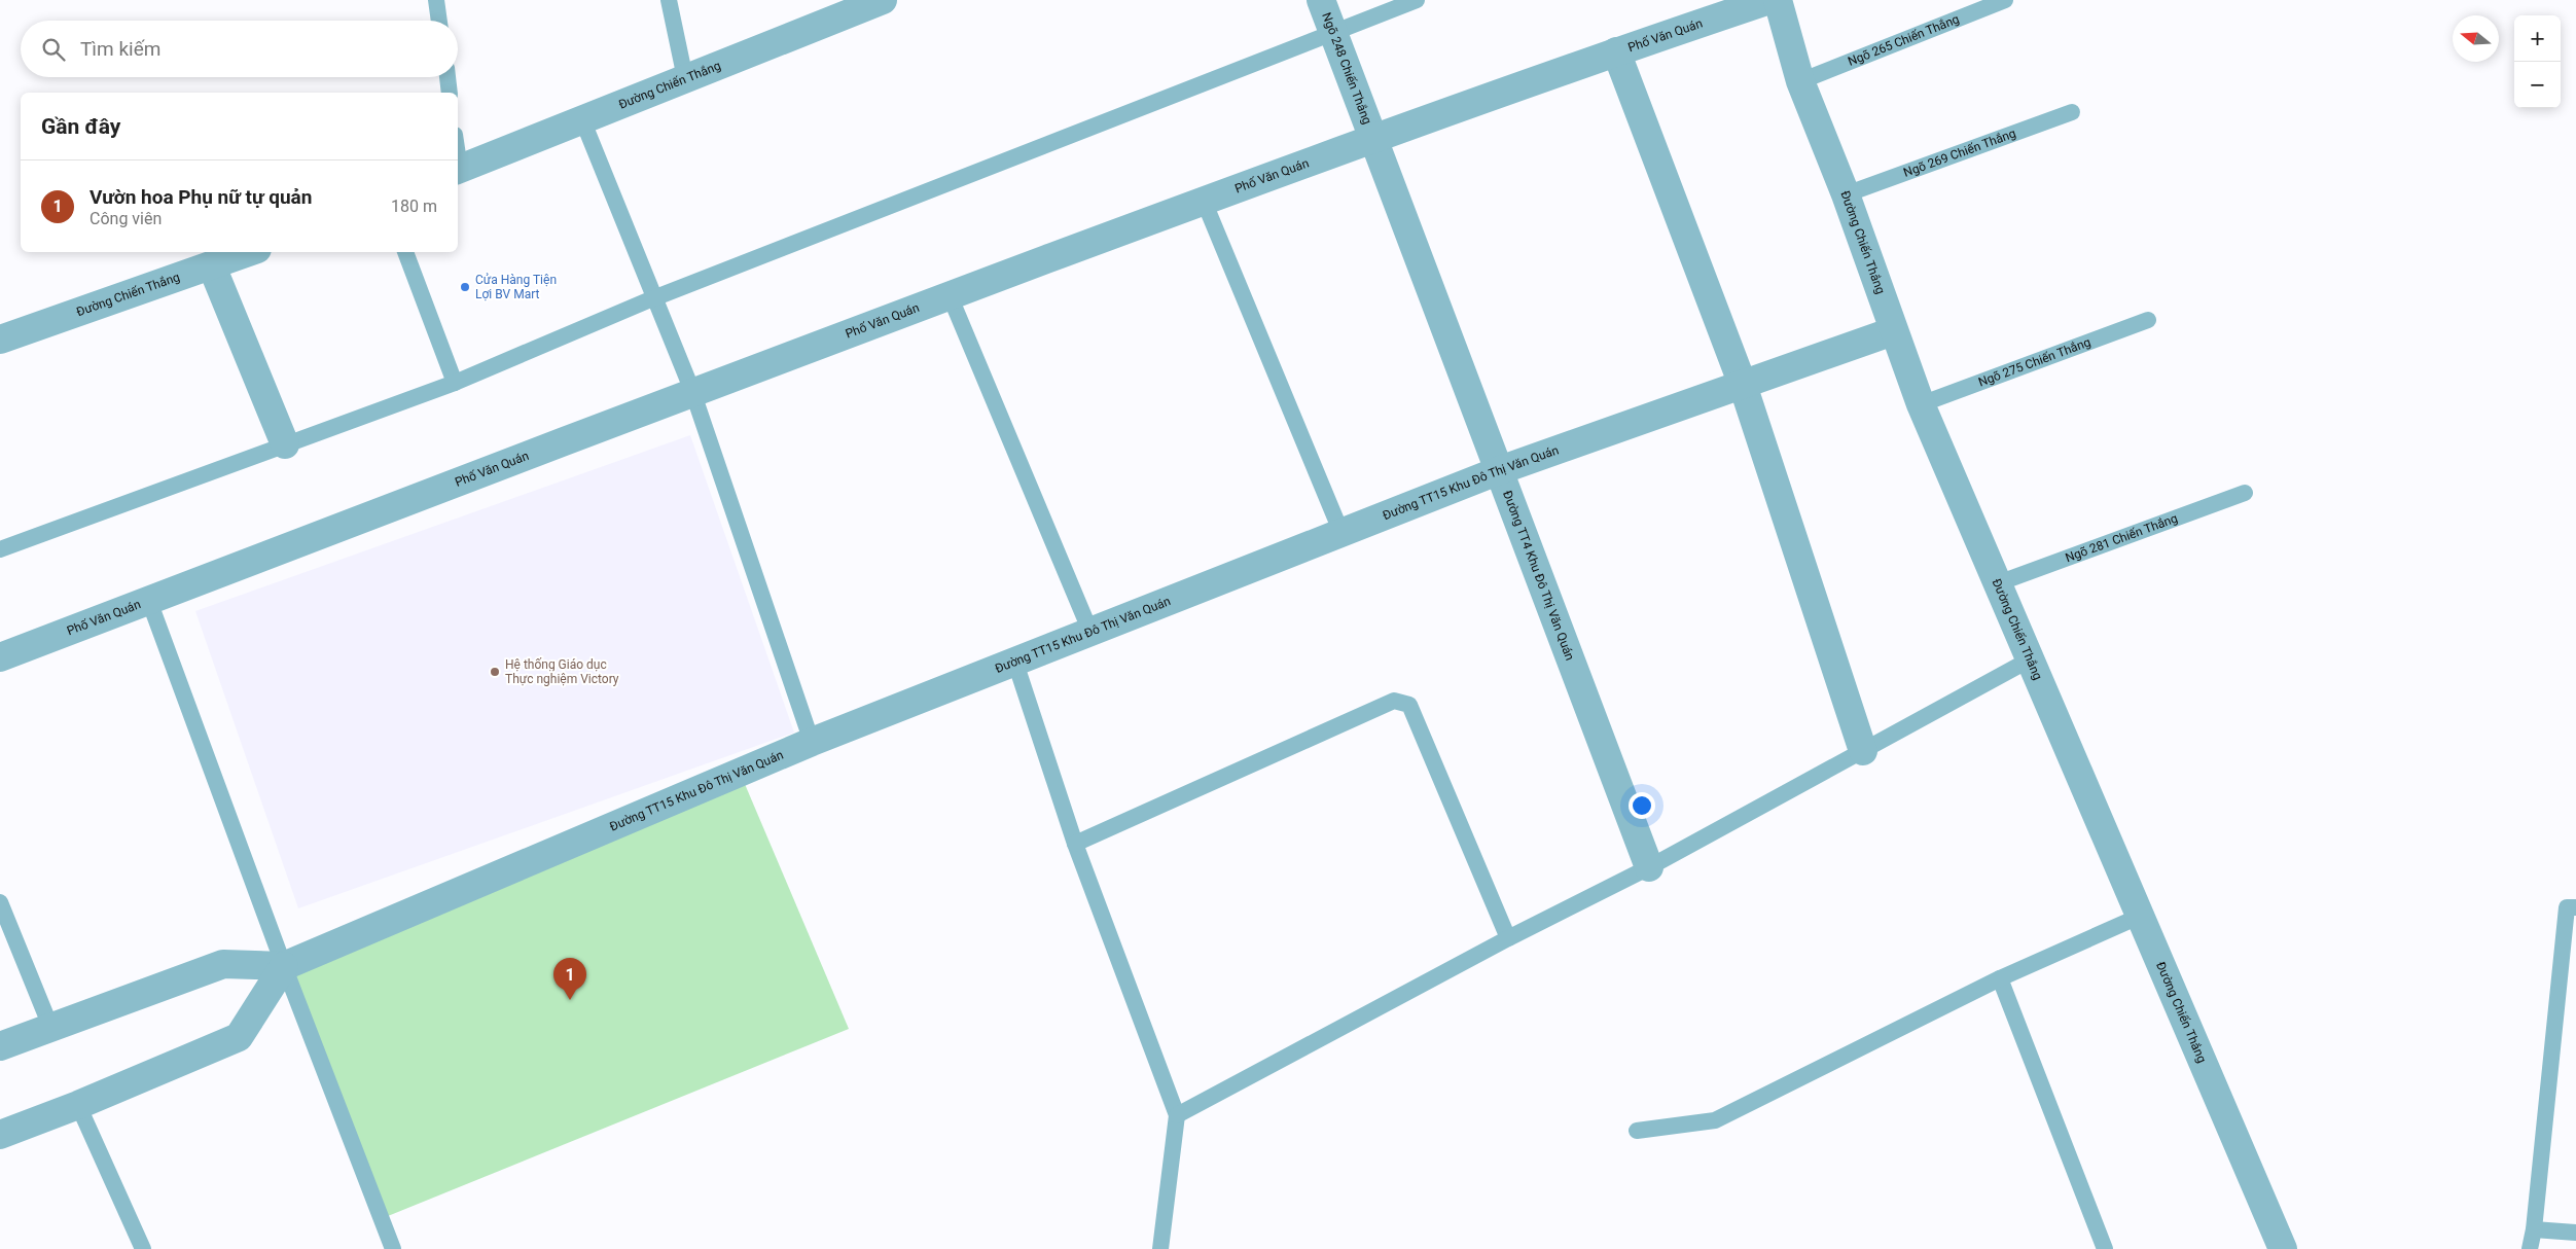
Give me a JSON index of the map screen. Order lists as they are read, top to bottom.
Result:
{
  "streets": {
    "street": [
      "Phố Văn Quán",
      "Ngõ 248 Chiến Thắng",
      "Đường Chiến Thắng",
      "Đường TT15 Khu Đô Thị Văn Quán",
      "Đường TT4 Khu Đô Thị Văn Quán"
    ],
    "lane": [
      "Ngõ 265 Chiến Thắng",
      "Ngõ 269 Chiến Thắng",
      "Ngõ 275 Chiến Thắng",
      "Ngõ 281 Chiến Thắng"
    ]
  },
  "crossings": [
    ["Phố Văn Quán", "Ngõ 248 Chiến Thắng"],
    ["Phố Văn Quán", "Đường TT4 Khu Đô Thị Văn Quán"],
    ["Ngõ 265 Chiến Thắng", "Đường Chiến Thắng"],
    ["Ngõ 248 Chiến Thắng", "Đường TT4 Khu Đô Thị Văn Quán"],
    ["Đường Chiến Thắng", "Ngõ 269 Chiến Thắng"],
    ["Đường Chiến Thắng", "Ngõ 275 Chiến Thắng"],
    ["Đường Chiến Thắng", "Đường TT15 Khu Đô Thị Văn Quán"],
    ["Đường Chiến Thắng", "Ngõ 281 Chiến Thắng"],
    ["Đường TT15 Khu Đô Thị Văn Quán", "Đường TT4 Khu Đô Thị Văn Quán"]
  ],
  "places": ["Cửa Hàng Tiện Lợi BV Mart", "Hệ thống Giáo dục Thực nghiệm Victory"],
  "north": "left",
  "page": {
    "map_buttons": ["+", "−"],
    "search": "Tìm kiếm",
    "heading": "Gần đây",
    "list": [
      {
        "mark": "1",
        "name": "Vườn hoa Phụ nữ tự quản",
        "note": "Công viên",
        "value": "180 m"
      }
    ],
    "pins": "1"
  }
}
